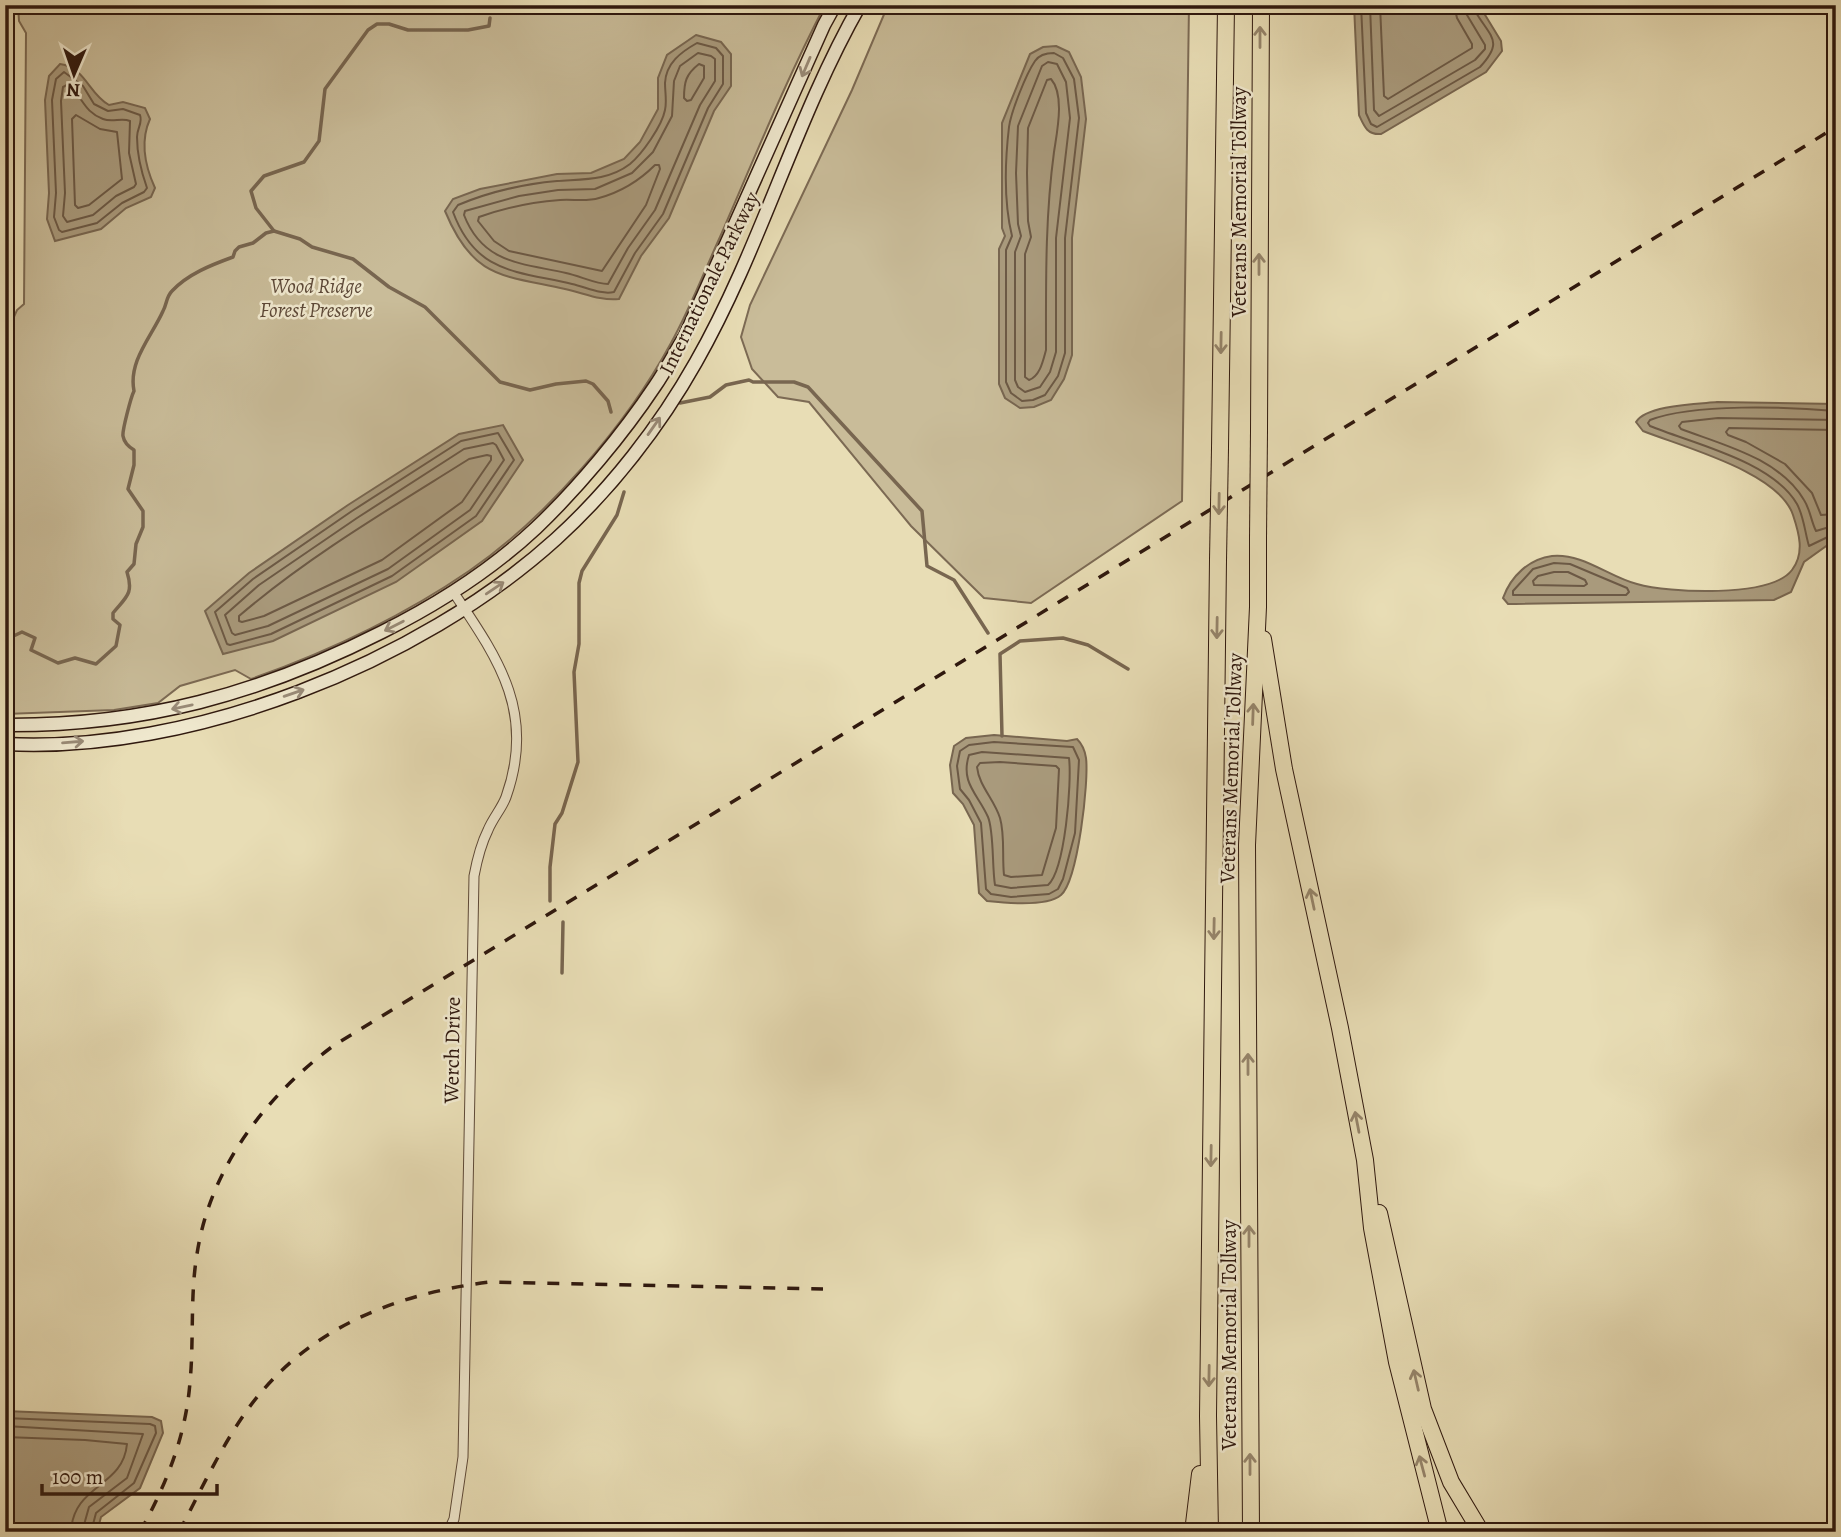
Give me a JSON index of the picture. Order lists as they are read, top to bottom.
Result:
{
  "streets": {
    "highway": ["Veterans Memorial Tollway"],
    "street": ["Internationale Parkway", "Werch Drive"]
  },
  "crossings": [
    ["Internationale Parkway", "Werch Drive"]
  ],
  "parks": ["Wood Ridge Forest Preserve"],
  "scale_bar": "100 m",
  "north": "bottom"
}
